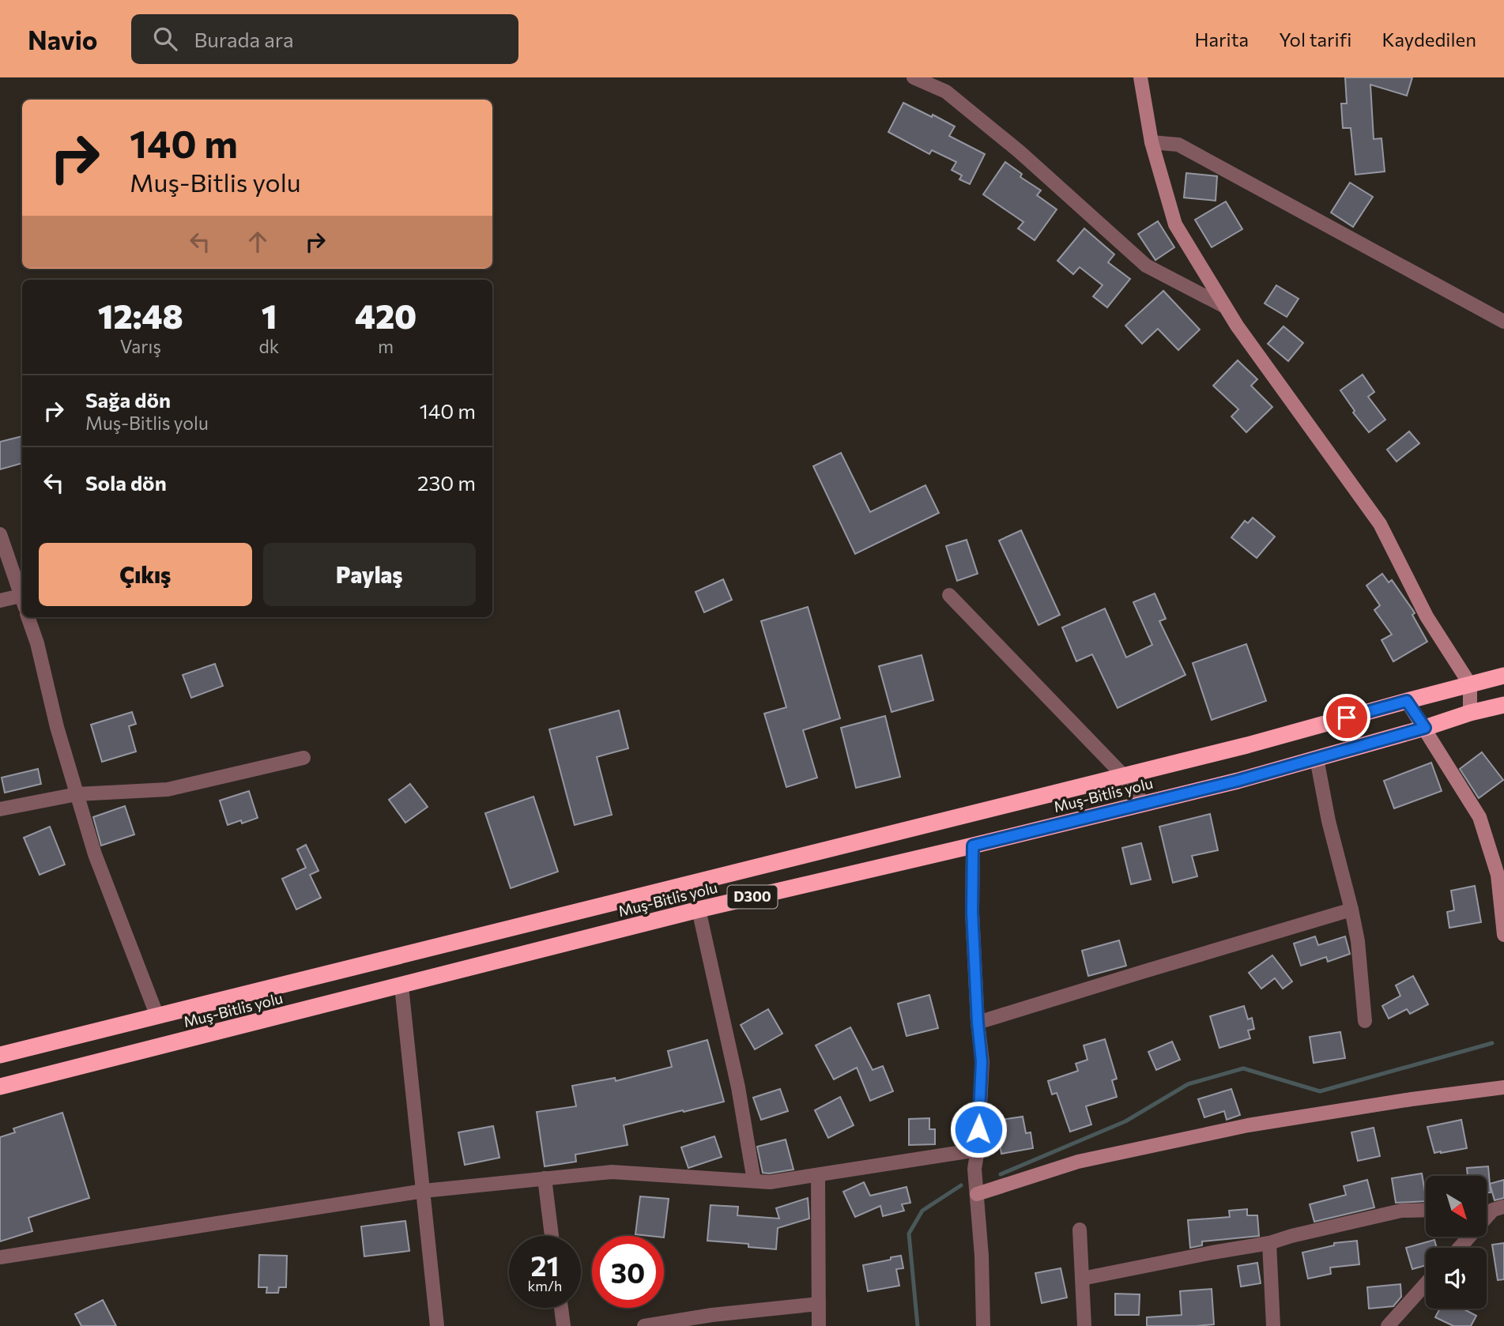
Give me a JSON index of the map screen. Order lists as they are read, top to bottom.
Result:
{
  "streets": {
    "highway": ["Muş-Bitlis yolu", "D300"]
  },
  "north": "bottom right",
  "page": {
    "header": "Navio",
    "search": "Burada ara",
    "nav": ["Harita", "Yol tarifi", "Kaydedilen"],
    "turn": ["140 m", "Muş-Bitlis yolu"],
    "eta": [
      "12:48",
      "Varış",
      "1",
      "dk",
      "420",
      "m"
    ],
    "list": [
      {
        "name": "Sağa dön",
        "note": "Muş-Bitlis yolu",
        "value": "140 m"
      },
      {
        "name": "Sola dön",
        "value": "230 m"
      }
    ],
    "buttons": ["Çıkış", "Paylaş"],
    "speed": "21 km/h",
    "limit": "30"
  }
}
